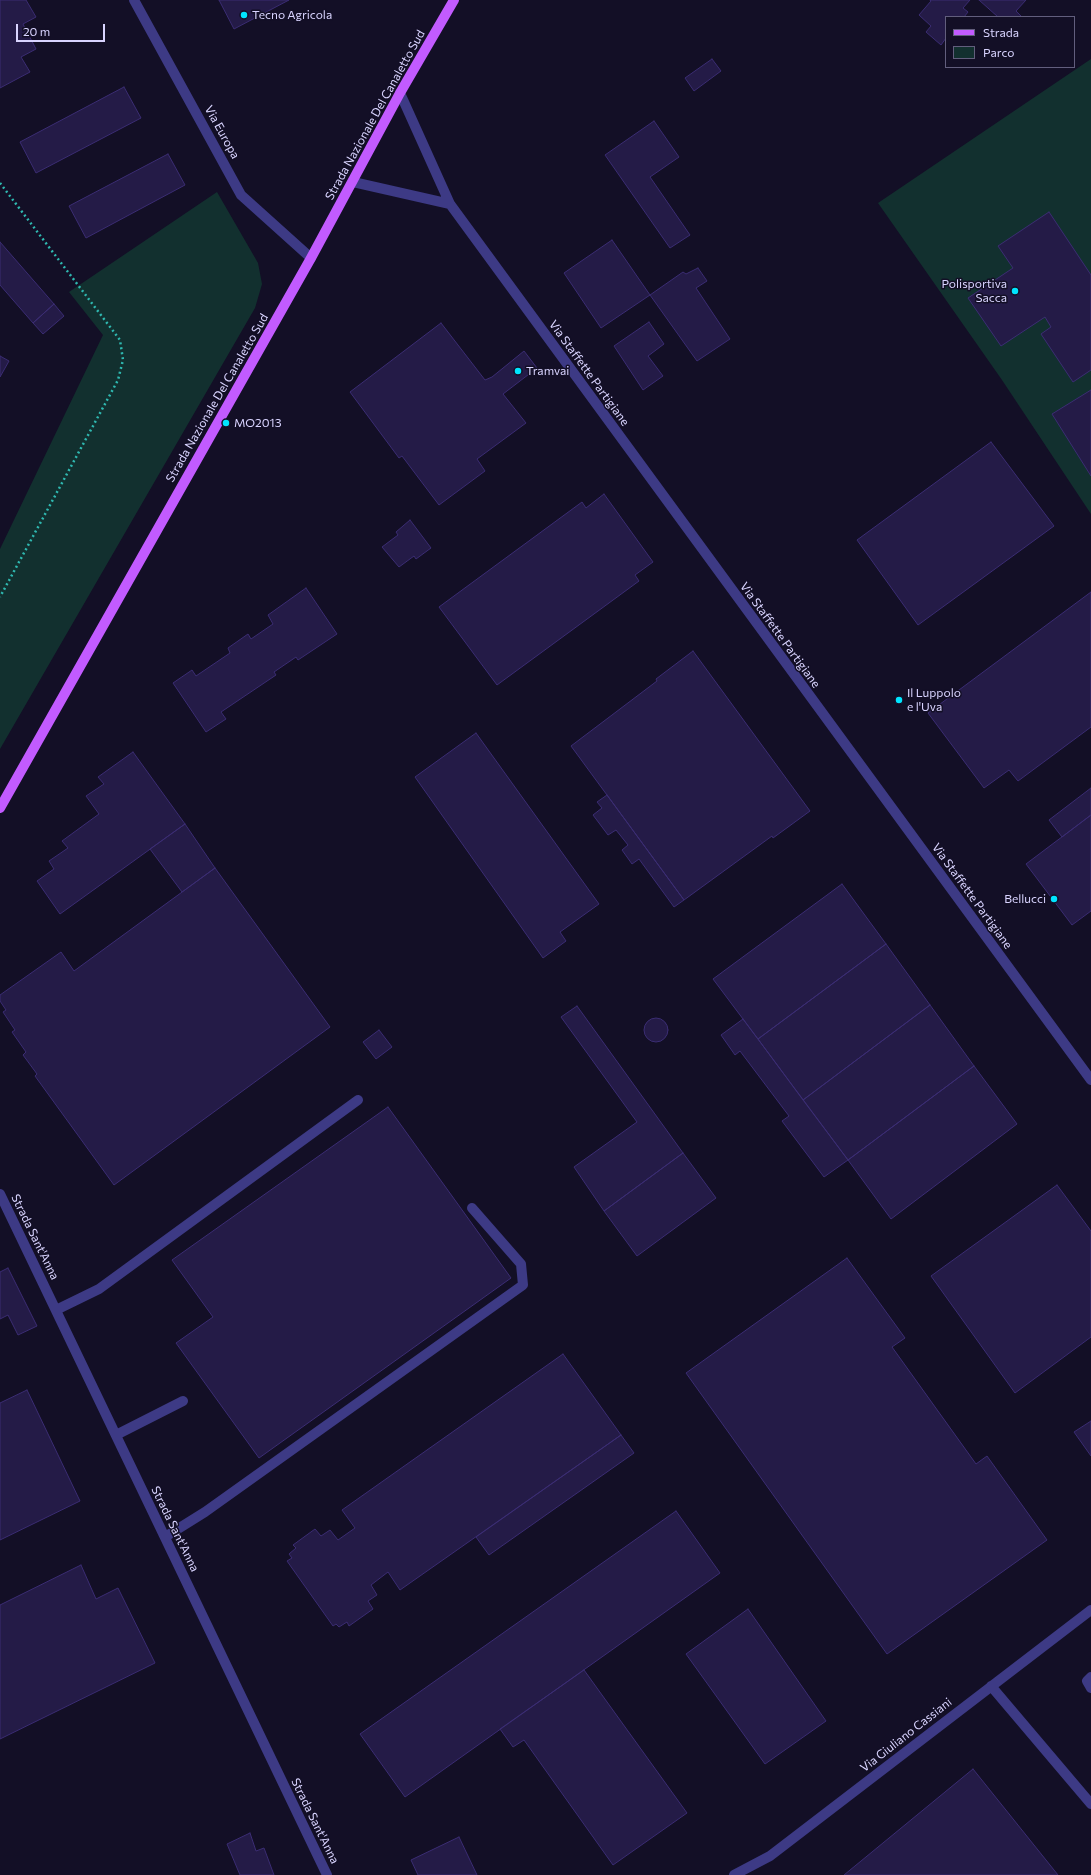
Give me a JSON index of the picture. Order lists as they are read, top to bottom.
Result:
{
  "streets": {
    "main road": ["Strada Nazionale Del Canaletto Sud"],
    "street": [
      "Via Europa",
      "Via Staffette Partigiane",
      "Strada Sant'Anna",
      "Via Giuliano Cassiani"
    ]
  },
  "crossings": [
    ["Strada Nazionale Del Canaletto Sud", "Via Europa"],
    ["Strada Nazionale Del Canaletto Sud", "Via Staffette Partigiane"]
  ],
  "places": [
    "Tecno Agricola",
    "Polisportiva Sacca",
    "Tramvai",
    "MO2013",
    "Il Luppolo e l'Uva",
    "Bellucci"
  ],
  "legend": ["Strada", "Parco"],
  "scale_bar": "20 m"
}
